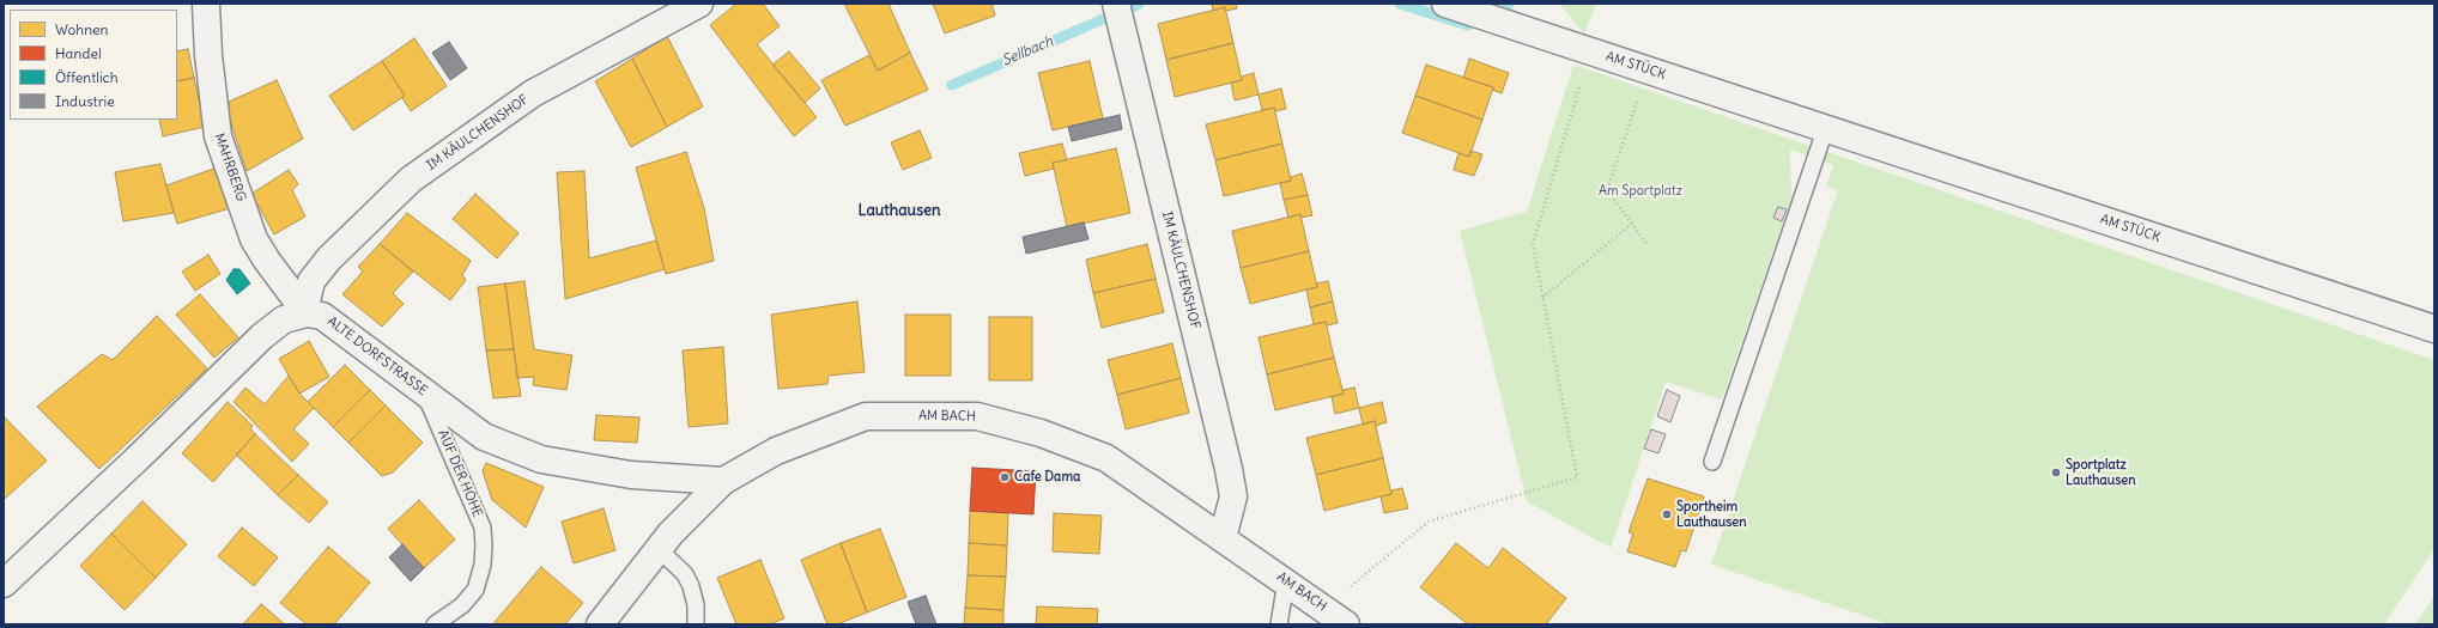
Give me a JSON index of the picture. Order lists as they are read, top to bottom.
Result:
{
  "streets": {
    "street": [
      "AM STÜCK",
      "IM KÄULCHENSHOF",
      "MAHRBERG",
      "ALTE DORFSTRASSE",
      "AM BACH"
    ],
    "lane": ["AUF DER HÖHE"]
  },
  "crossings": [
    ["IM KÄULCHENSHOF", "MAHRBERG"],
    ["IM KÄULCHENSHOF", "ALTE DORFSTRASSE"],
    ["IM KÄULCHENSHOF", "AM BACH"],
    ["MAHRBERG", "ALTE DORFSTRASSE"],
    ["ALTE DORFSTRASSE", "AM BACH"],
    ["ALTE DORFSTRASSE", "AUF DER HÖHE"]
  ],
  "districts": ["Lauthausen"],
  "water": ["Sellbach"],
  "parks": ["Am Sportplatz"],
  "places": ["Sportplatz Lauthausen", "Cafe Dama", "Sportheim Lauthausen"],
  "legend": [
    "Wohnen",
    "Handel",
    "Öffentlich",
    "Industrie"
  ]
}
